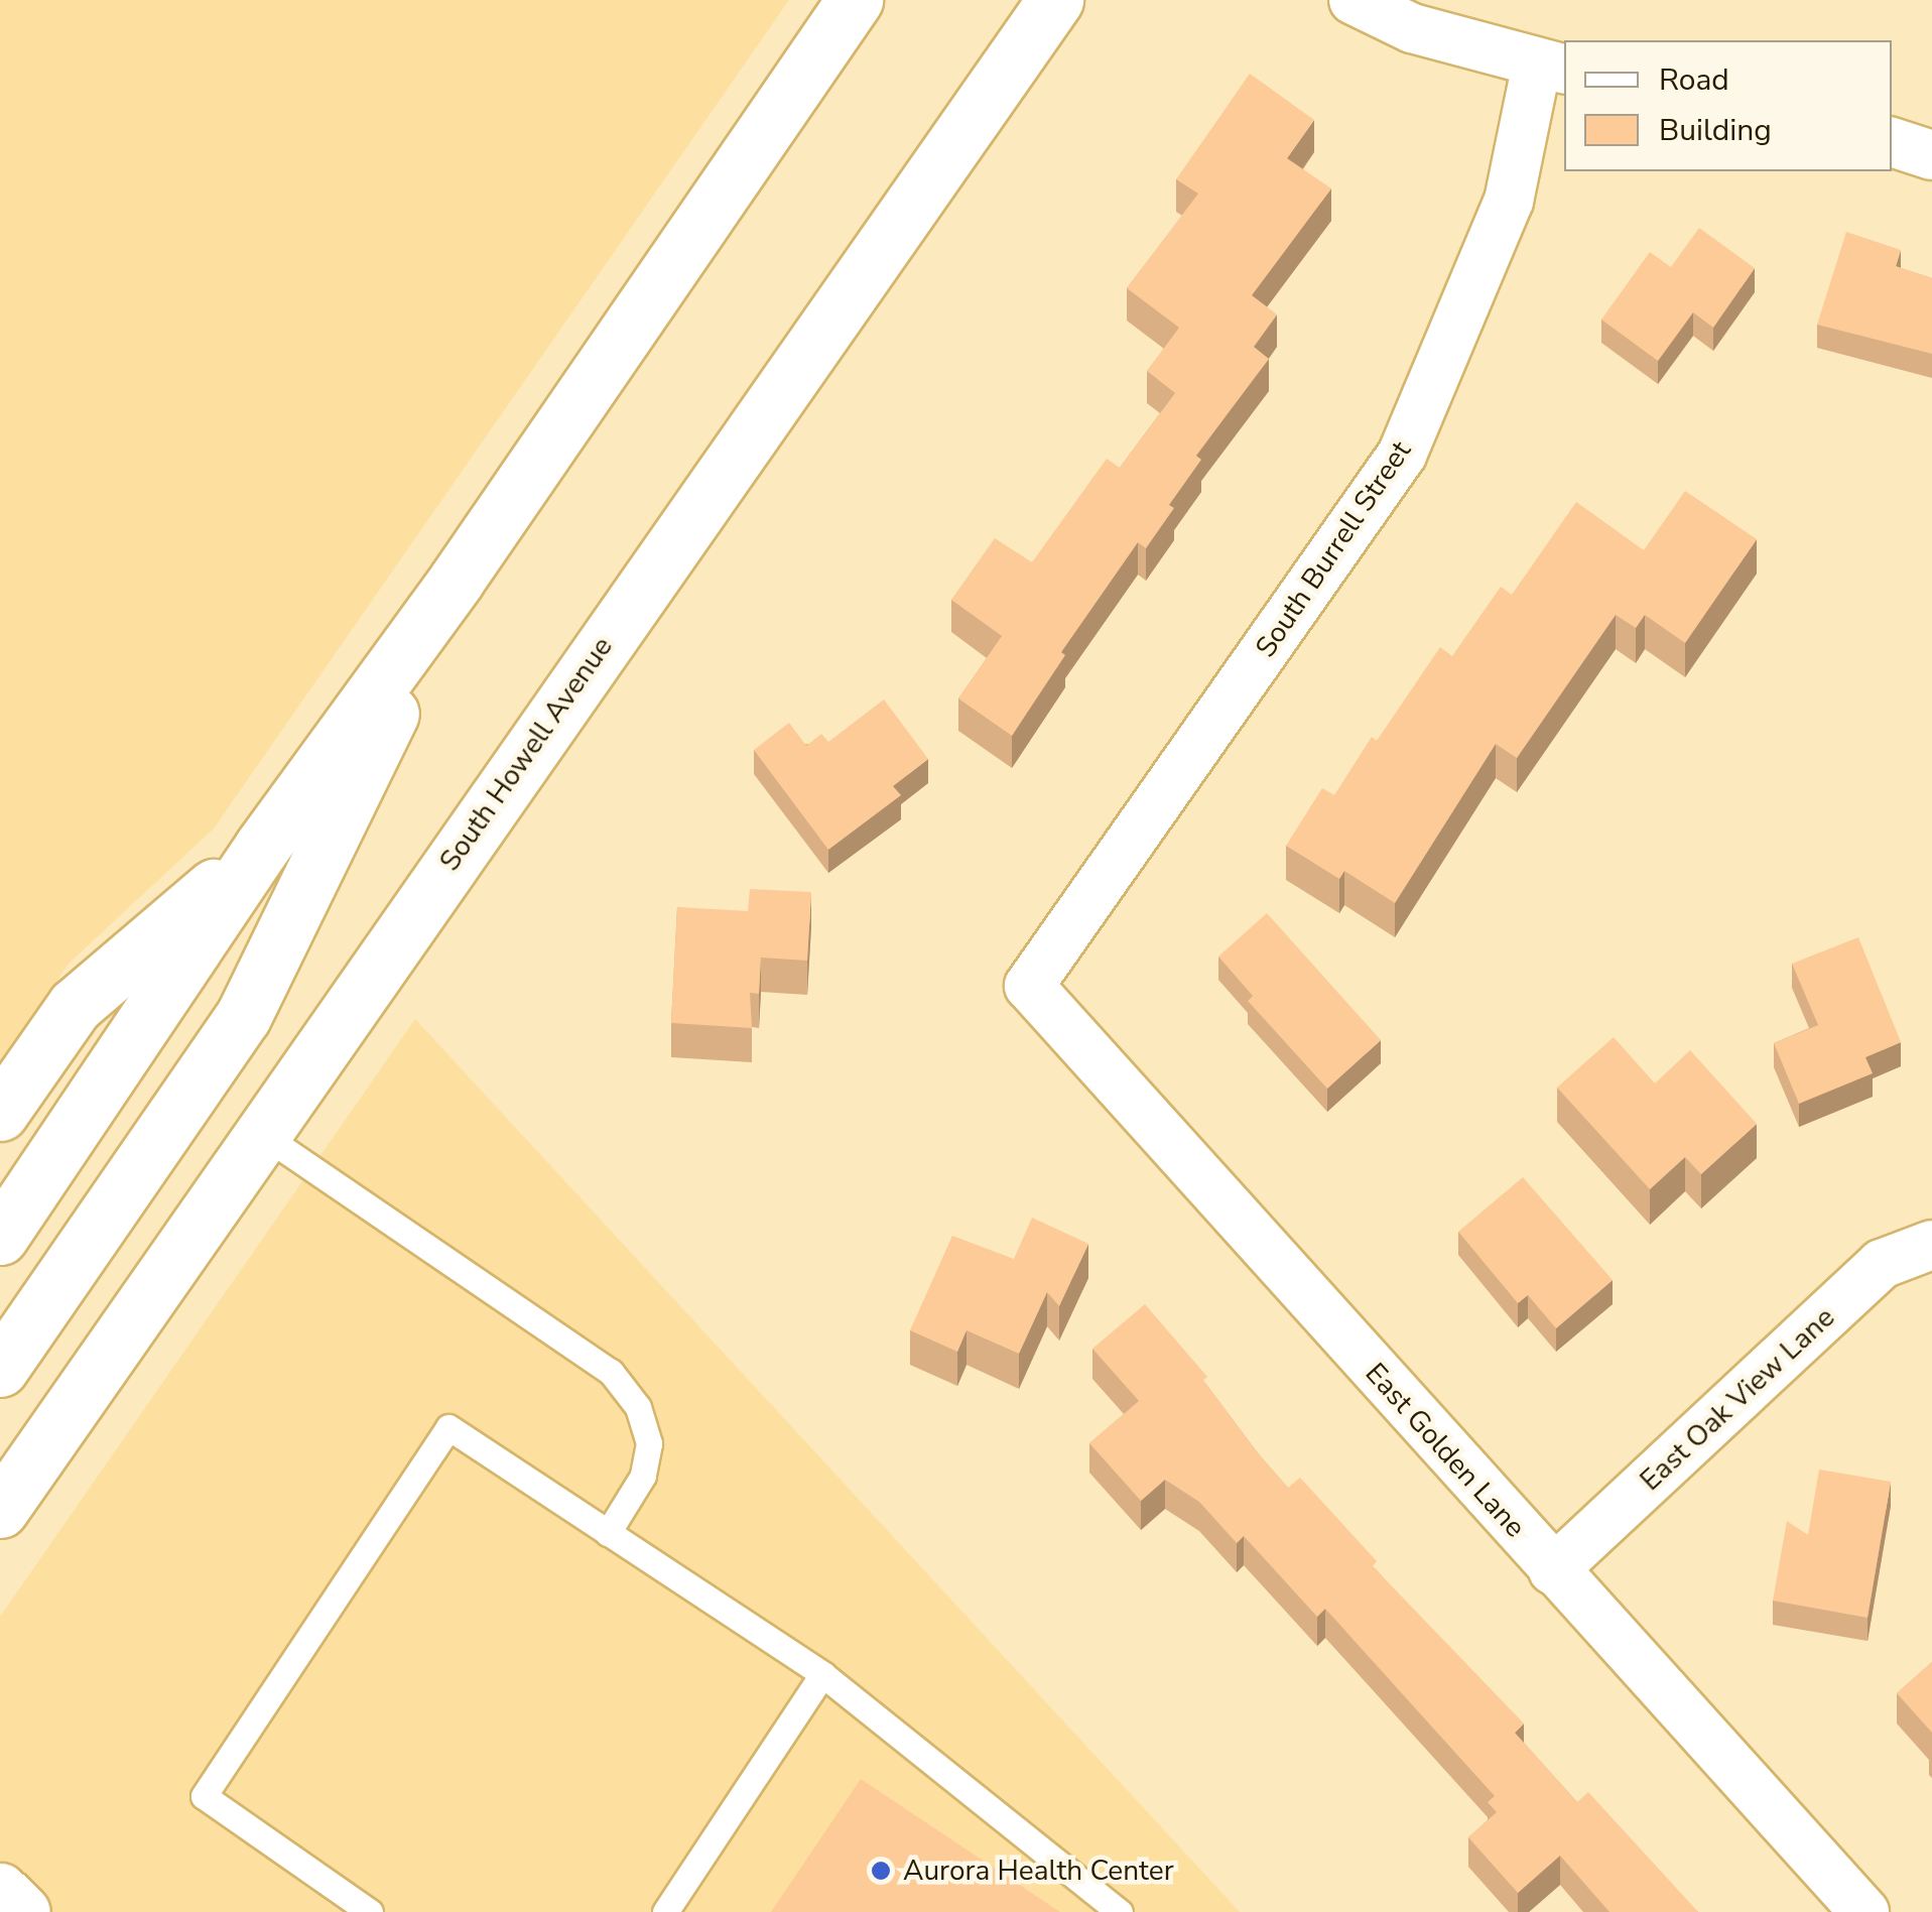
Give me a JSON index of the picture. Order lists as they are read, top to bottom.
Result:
{
  "streets": {
    "main road": ["South Howell Avenue"],
    "street": ["South Burrell Street", "East Oak View Lane", "East Golden Lane"]
  },
  "crossings": [
    ["South Burrell Street", "East Golden Lane"],
    ["East Oak View Lane", "East Golden Lane"]
  ],
  "places": ["Aurora Health Center"],
  "legend": ["Road", "Building"]
}
